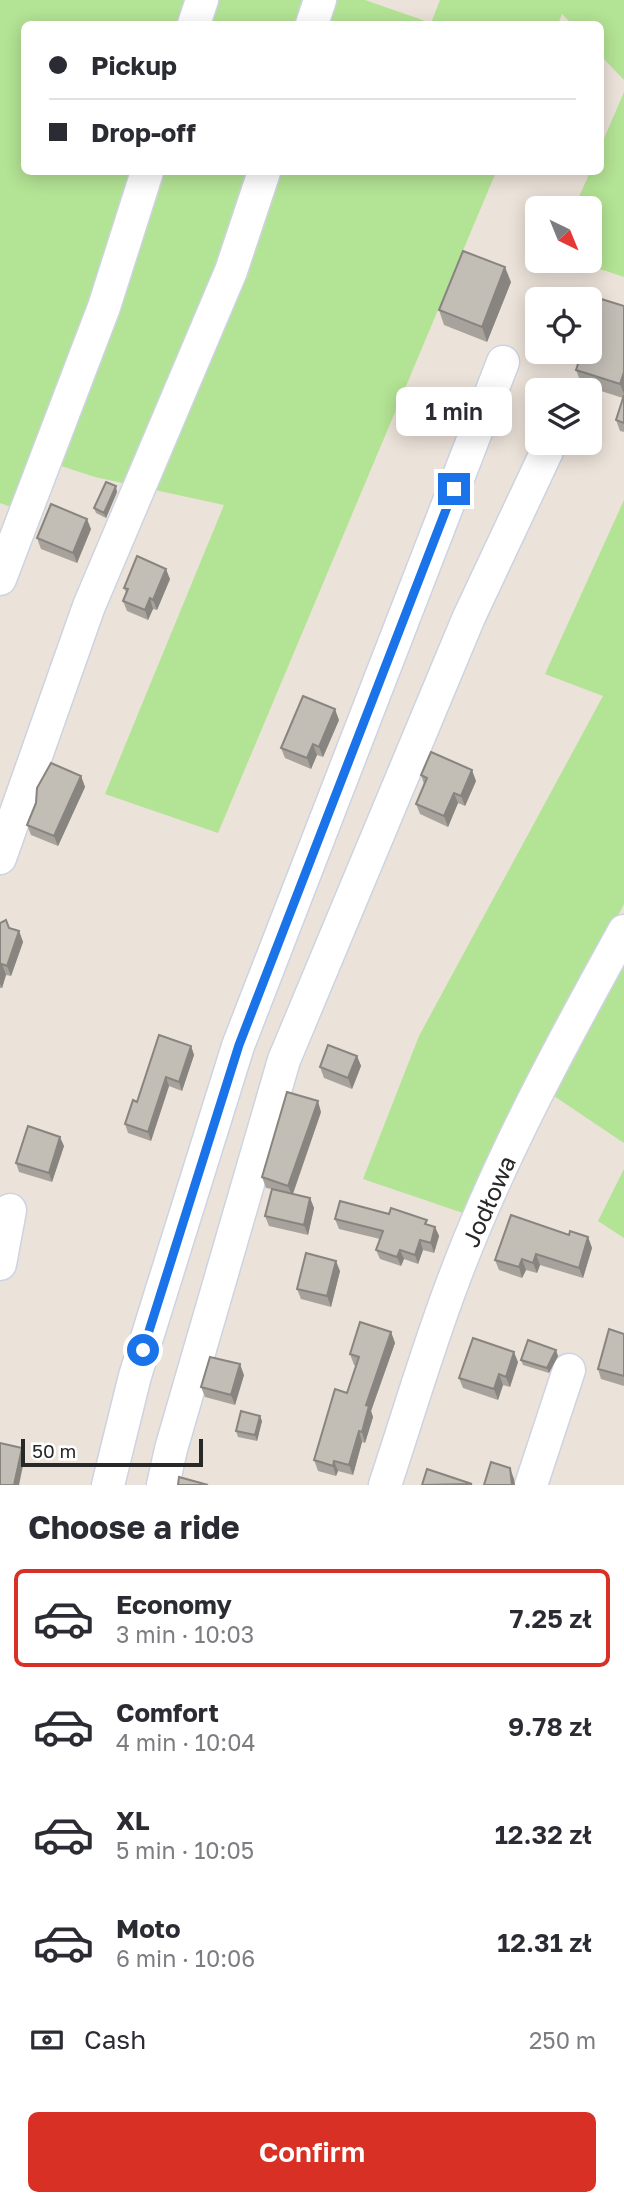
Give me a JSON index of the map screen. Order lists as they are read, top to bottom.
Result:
{
  "streets": {
    "street": ["Jodłowa"]
  },
  "scale_bar": "50 m",
  "north": "bottom right",
  "page": {
    "banner": ["Pickup", "Drop-off"],
    "bubble": "1 min",
    "scale": "50 m",
    "heading": "Choose a ride",
    "list": [
      {
        "name": "Economy",
        "note": "3 min · 10:03",
        "value": "7.25 zł"
      },
      {
        "name": "Comfort",
        "note": "4 min · 10:04",
        "value": "9.78 zł"
      },
      {
        "name": "XL",
        "note": "5 min · 10:05",
        "value": "12.32 zł"
      },
      {
        "name": "Moto",
        "note": "6 min · 10:06",
        "value": "12.31 zł"
      }
    ],
    "pay": ["Cash", "250 m"],
    "buttons": "Confirm"
  }
}
